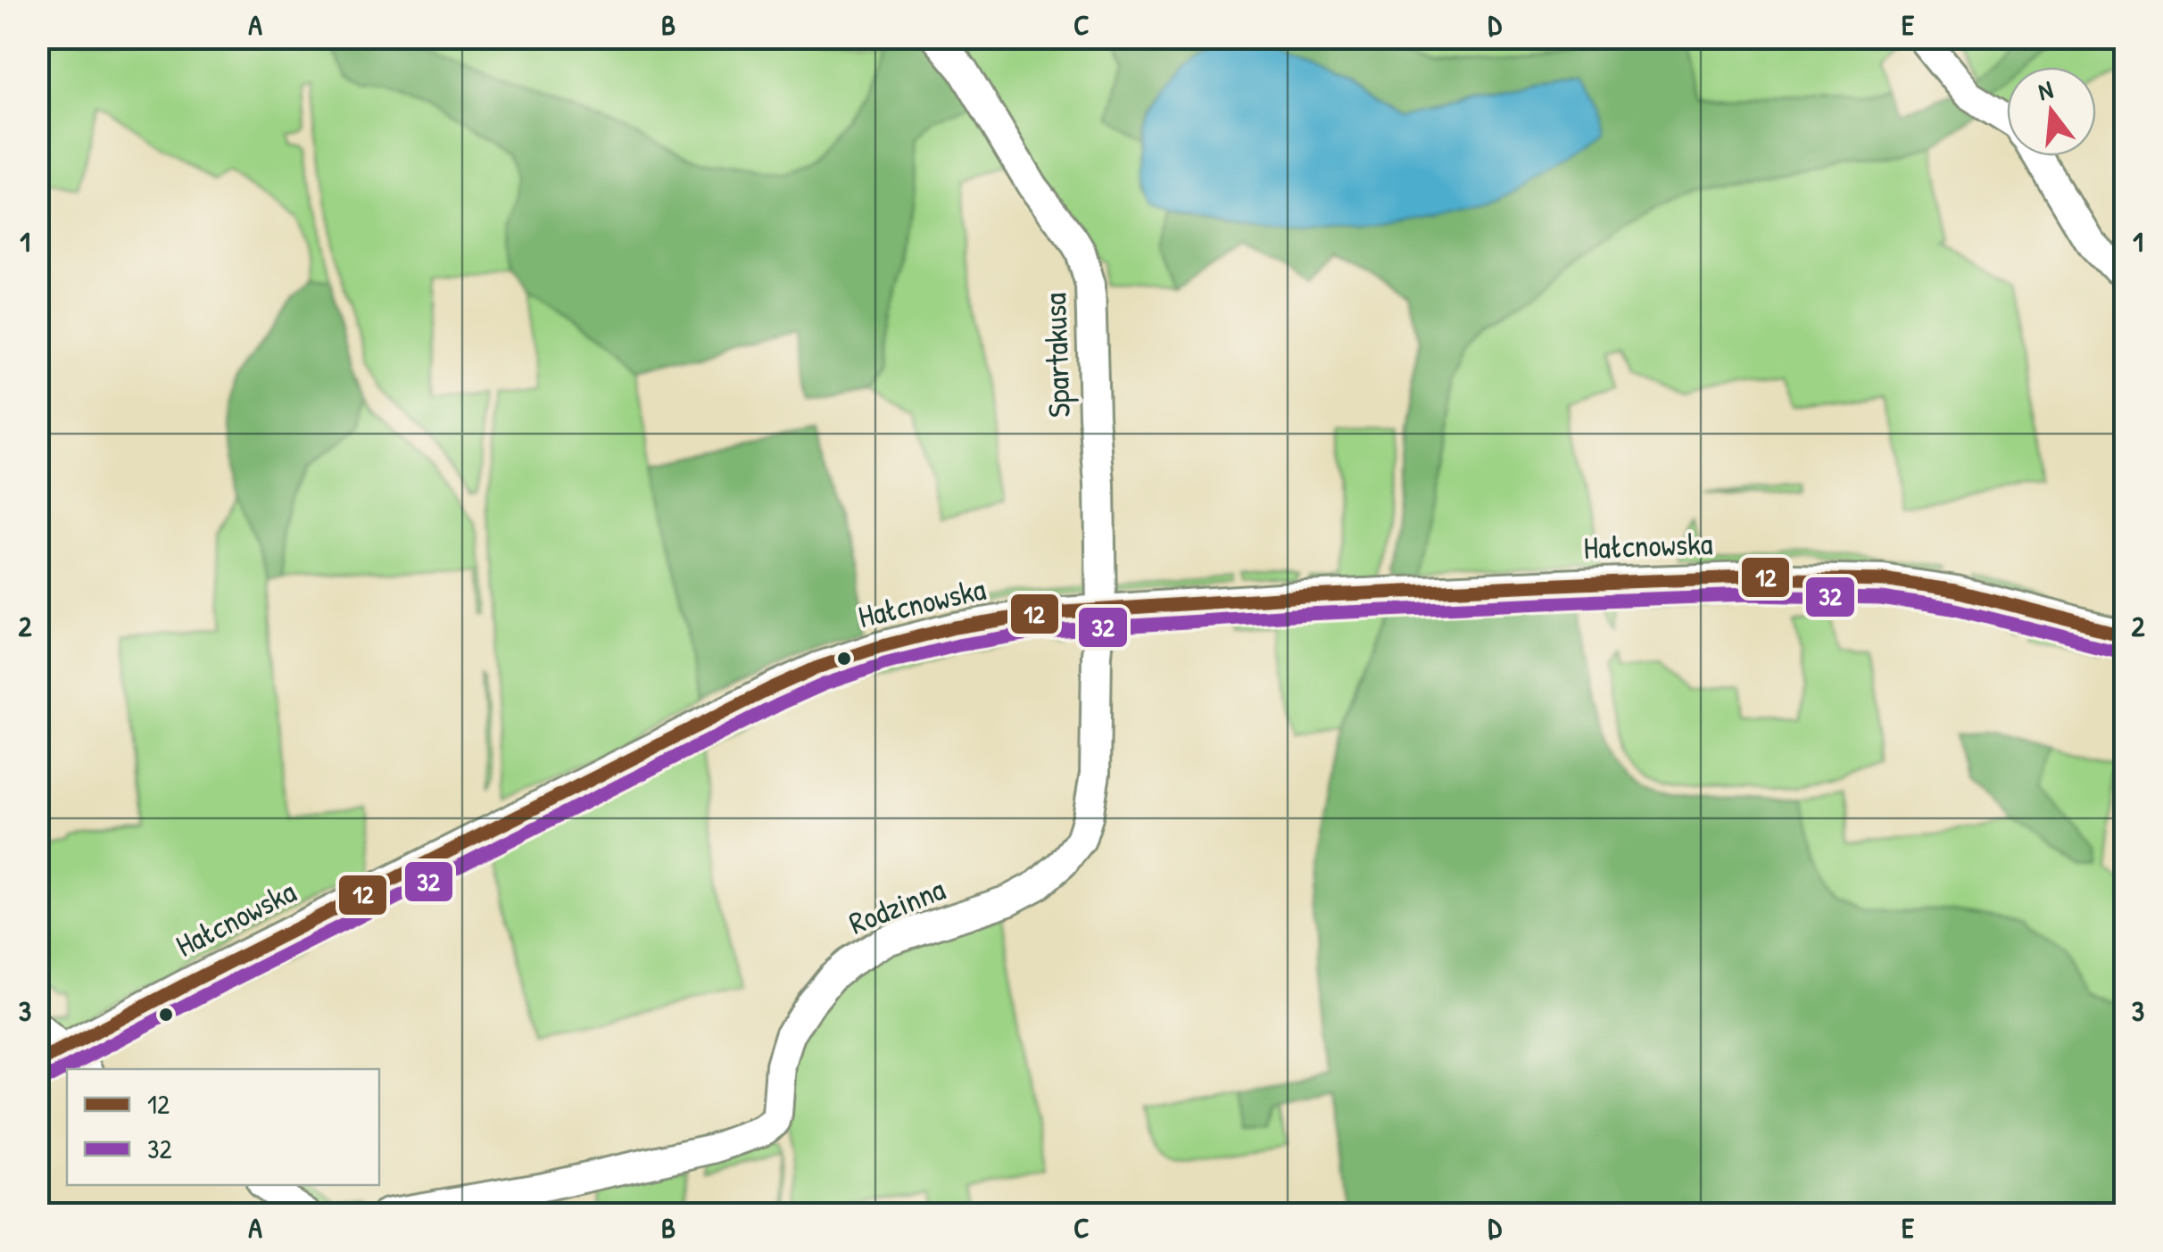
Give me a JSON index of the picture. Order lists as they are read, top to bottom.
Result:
{
  "streets": {
    "street": ["Spartakusa", "Hałcnowska", "Rodzinna"]
  },
  "crossings": [
    ["Spartakusa", "Hałcnowska"],
    ["Spartakusa", "Rodzinna"],
    ["Hałcnowska", "Rodzinna"]
  ],
  "lines": ["transit line 12", "transit line 32"],
  "legend": ["12", "32"],
  "north": "top",
  "grid": {
    "columns": [
      "A",
      "B",
      "C",
      "D",
      "E"
    ],
    "rows": ["1", "2", "3"]
  }
}
